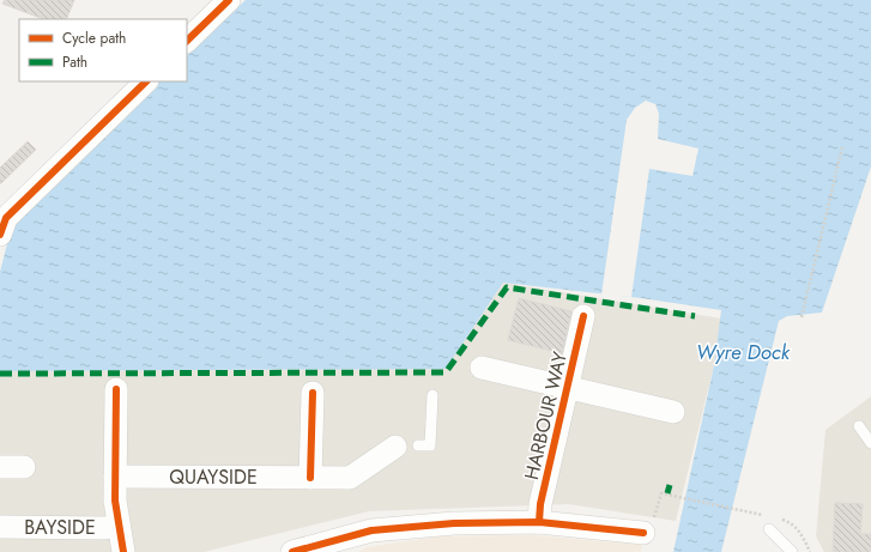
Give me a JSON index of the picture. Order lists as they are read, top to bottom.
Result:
{
  "streets": {
    "street": ["HARBOUR WAY", "QUAYSIDE", "BAYSIDE"]
  },
  "water": ["Wyre Dock"],
  "legend": ["Cycle path", "Path"]
}
